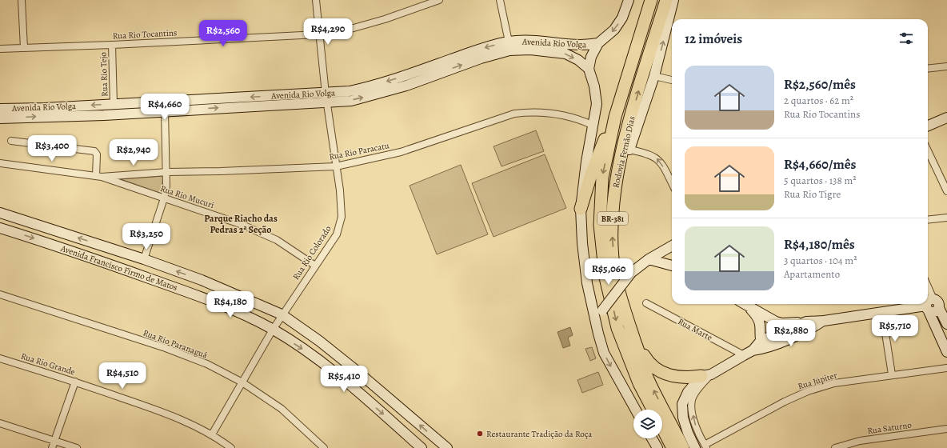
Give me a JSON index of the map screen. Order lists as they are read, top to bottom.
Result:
{
  "streets": {
    "highway": ["Rodovia Fernão Dias", "BR-381"],
    "street": [
      "Rua Rio Tocantins",
      "Avenida Rio Volga",
      "Rua Rio Tejo",
      "Rua Rio Paracatu",
      "Rua Rio Mucurí",
      "Rua Rio Colorado",
      "Avenida Francisco Firmo de Matos",
      "Rua Marte",
      "Rua Rio Paranaguá",
      "Rua Rio Grande",
      "Rua Júpiter",
      "Rua Saturno"
    ]
  },
  "crossings": [
    ["Rua Rio Tocantins", "Rua Rio Tejo"],
    ["Rua Rio Tocantins", "Rua Rio Colorado"],
    ["Avenida Rio Volga", "Rua Rio Tejo"],
    ["Avenida Rio Volga", "Rua Rio Colorado"],
    ["Rua Rio Paracatu", "Rua Rio Mucurí"],
    ["Rua Rio Paracatu", "Rua Rio Colorado"],
    ["Rua Rio Mucurí", "Rua Rio Colorado"],
    ["Rua Rio Colorado", "Avenida Francisco Firmo de Matos"],
    ["Rua Rio Colorado", "Rua Rio Paranaguá"],
    ["Rua Rio Colorado", "Rua Rio Grande"]
  ],
  "districts": ["Parque Riacho das Pedras 2ª Seção"],
  "places": ["Restaurante Tradição da Roça"],
  "page": {
    "price": [
      "R$4,290",
      "R$2,560",
      "R$4,660",
      "R$3,400",
      "R$2,940",
      "R$3,250",
      "R$5,060",
      "R$4,180",
      "R$5,710",
      "R$2,880",
      "R$4,510",
      "R$5,410"
    ],
    "heading": "12 imóveis",
    "list": [
      {
        "name": "R$2,560/mês",
        "note": "2 quartos · 62 m² · Rua Rio Tocantins"
      },
      {
        "name": "R$4,660/mês",
        "note": "5 quartos · 138 m² · Rua Rio Tigre"
      },
      {
        "name": "R$4,180/mês",
        "note": "3 quartos · 104 m² · Apartamento"
      }
    ]
  }
}
